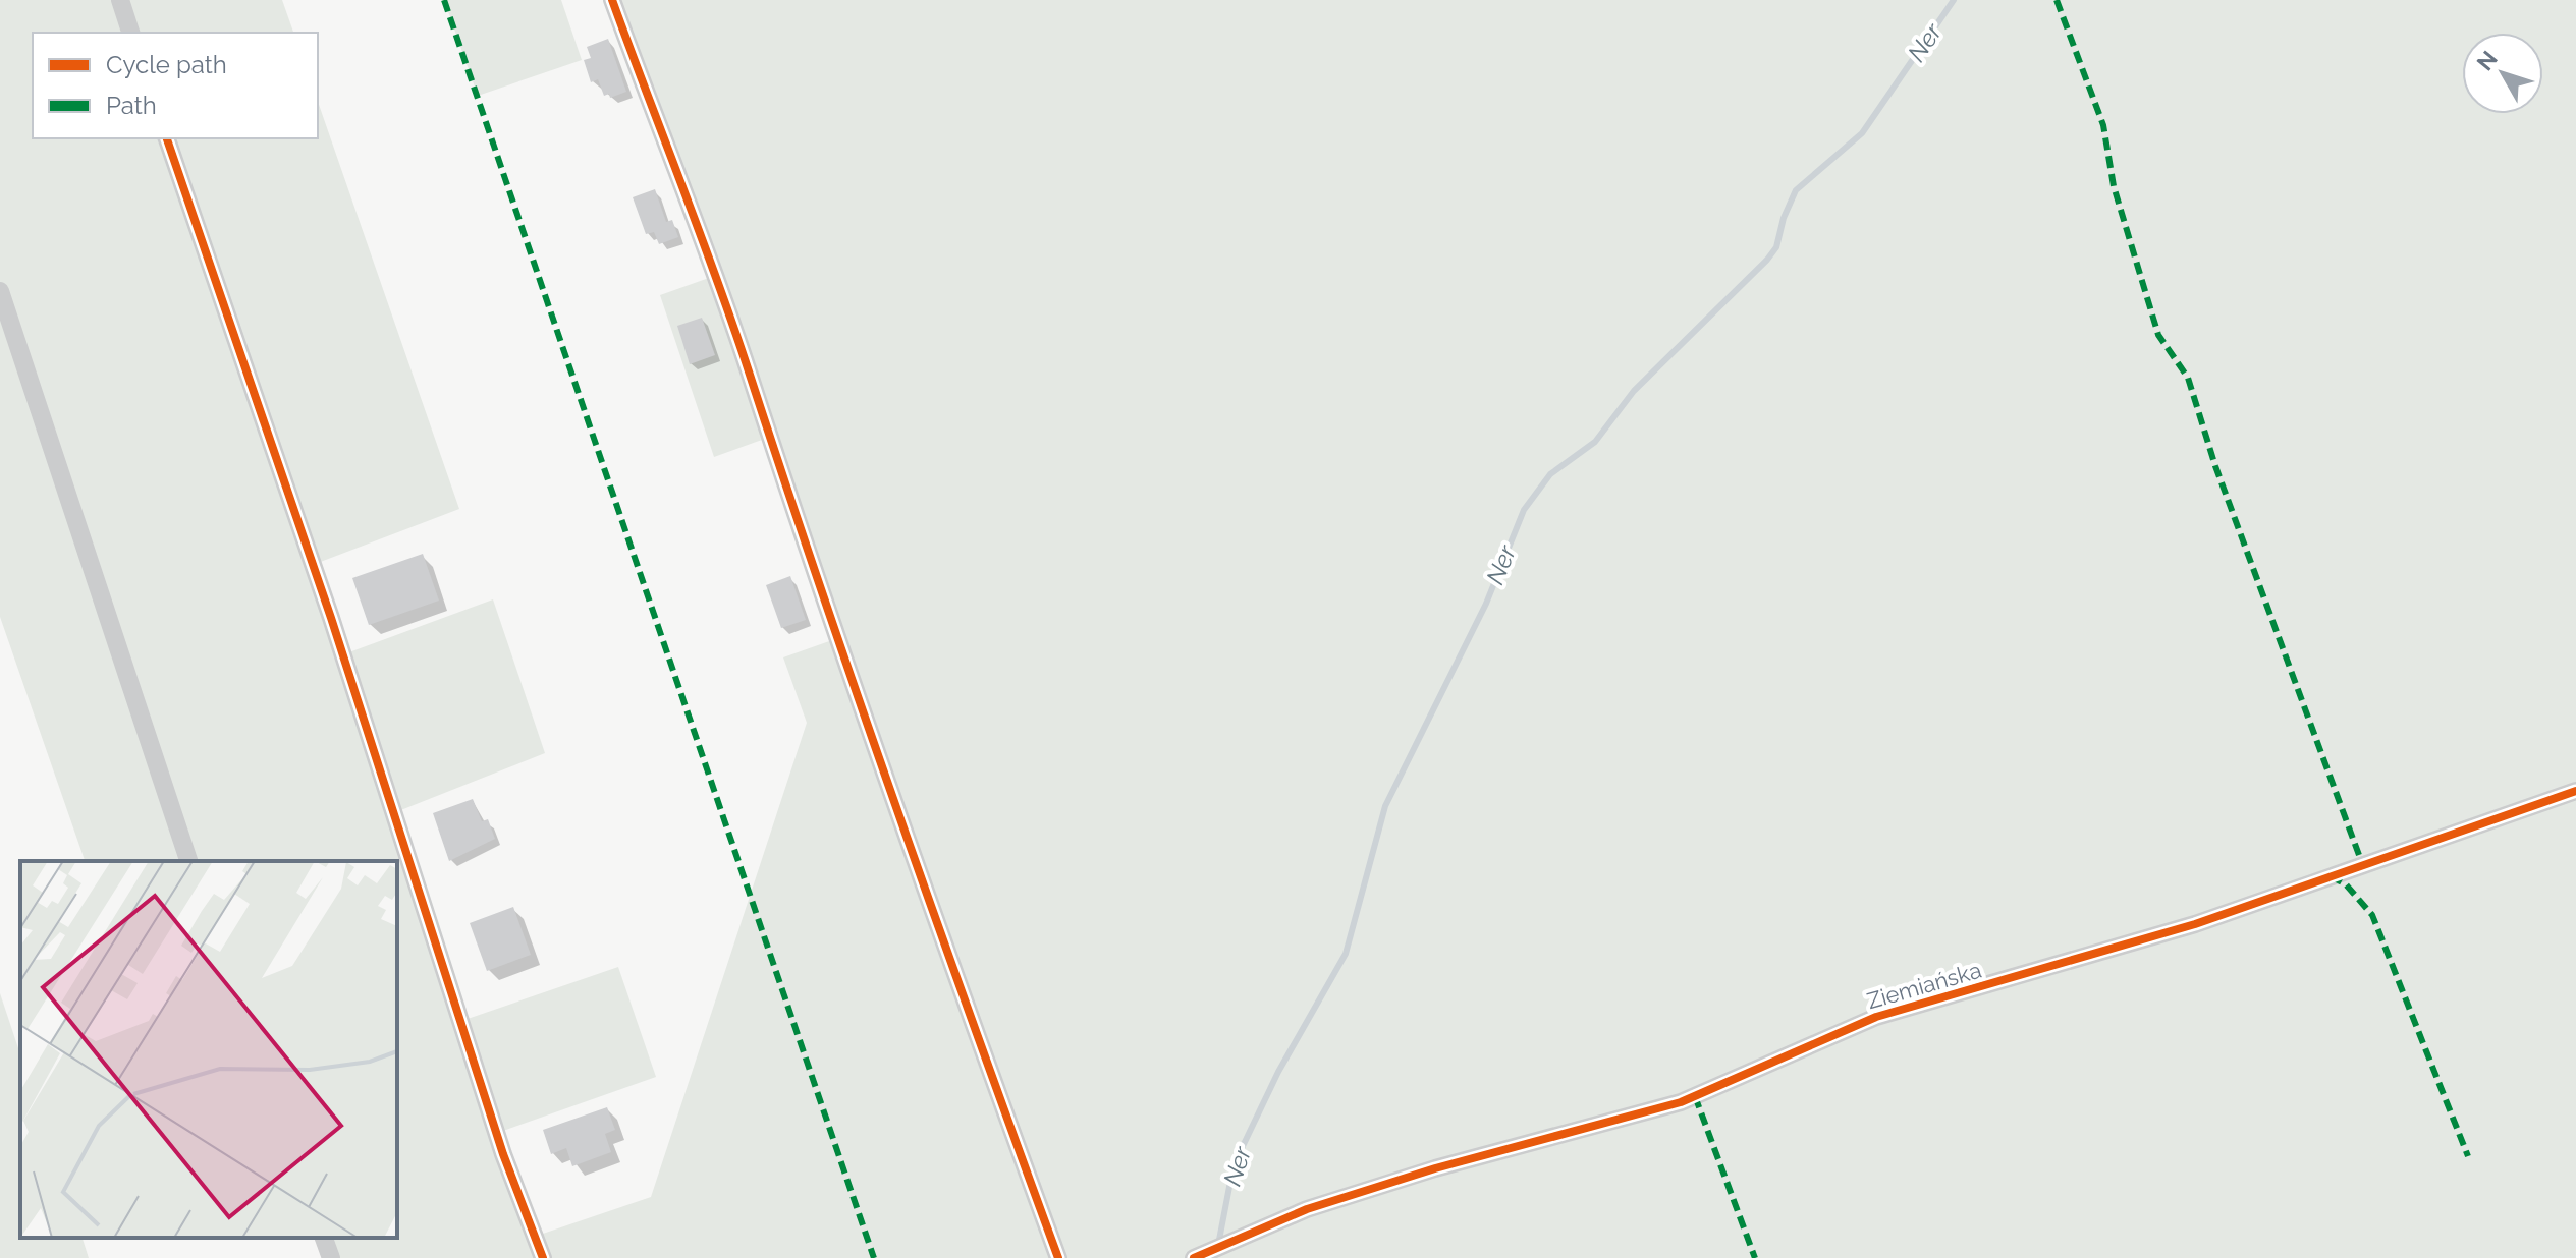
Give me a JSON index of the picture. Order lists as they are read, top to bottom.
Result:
{
  "streets": {
    "street": ["Ziemiańska"]
  },
  "water": ["Ner"],
  "legend": ["Cycle path", "Path"],
  "north": "top left"
}
